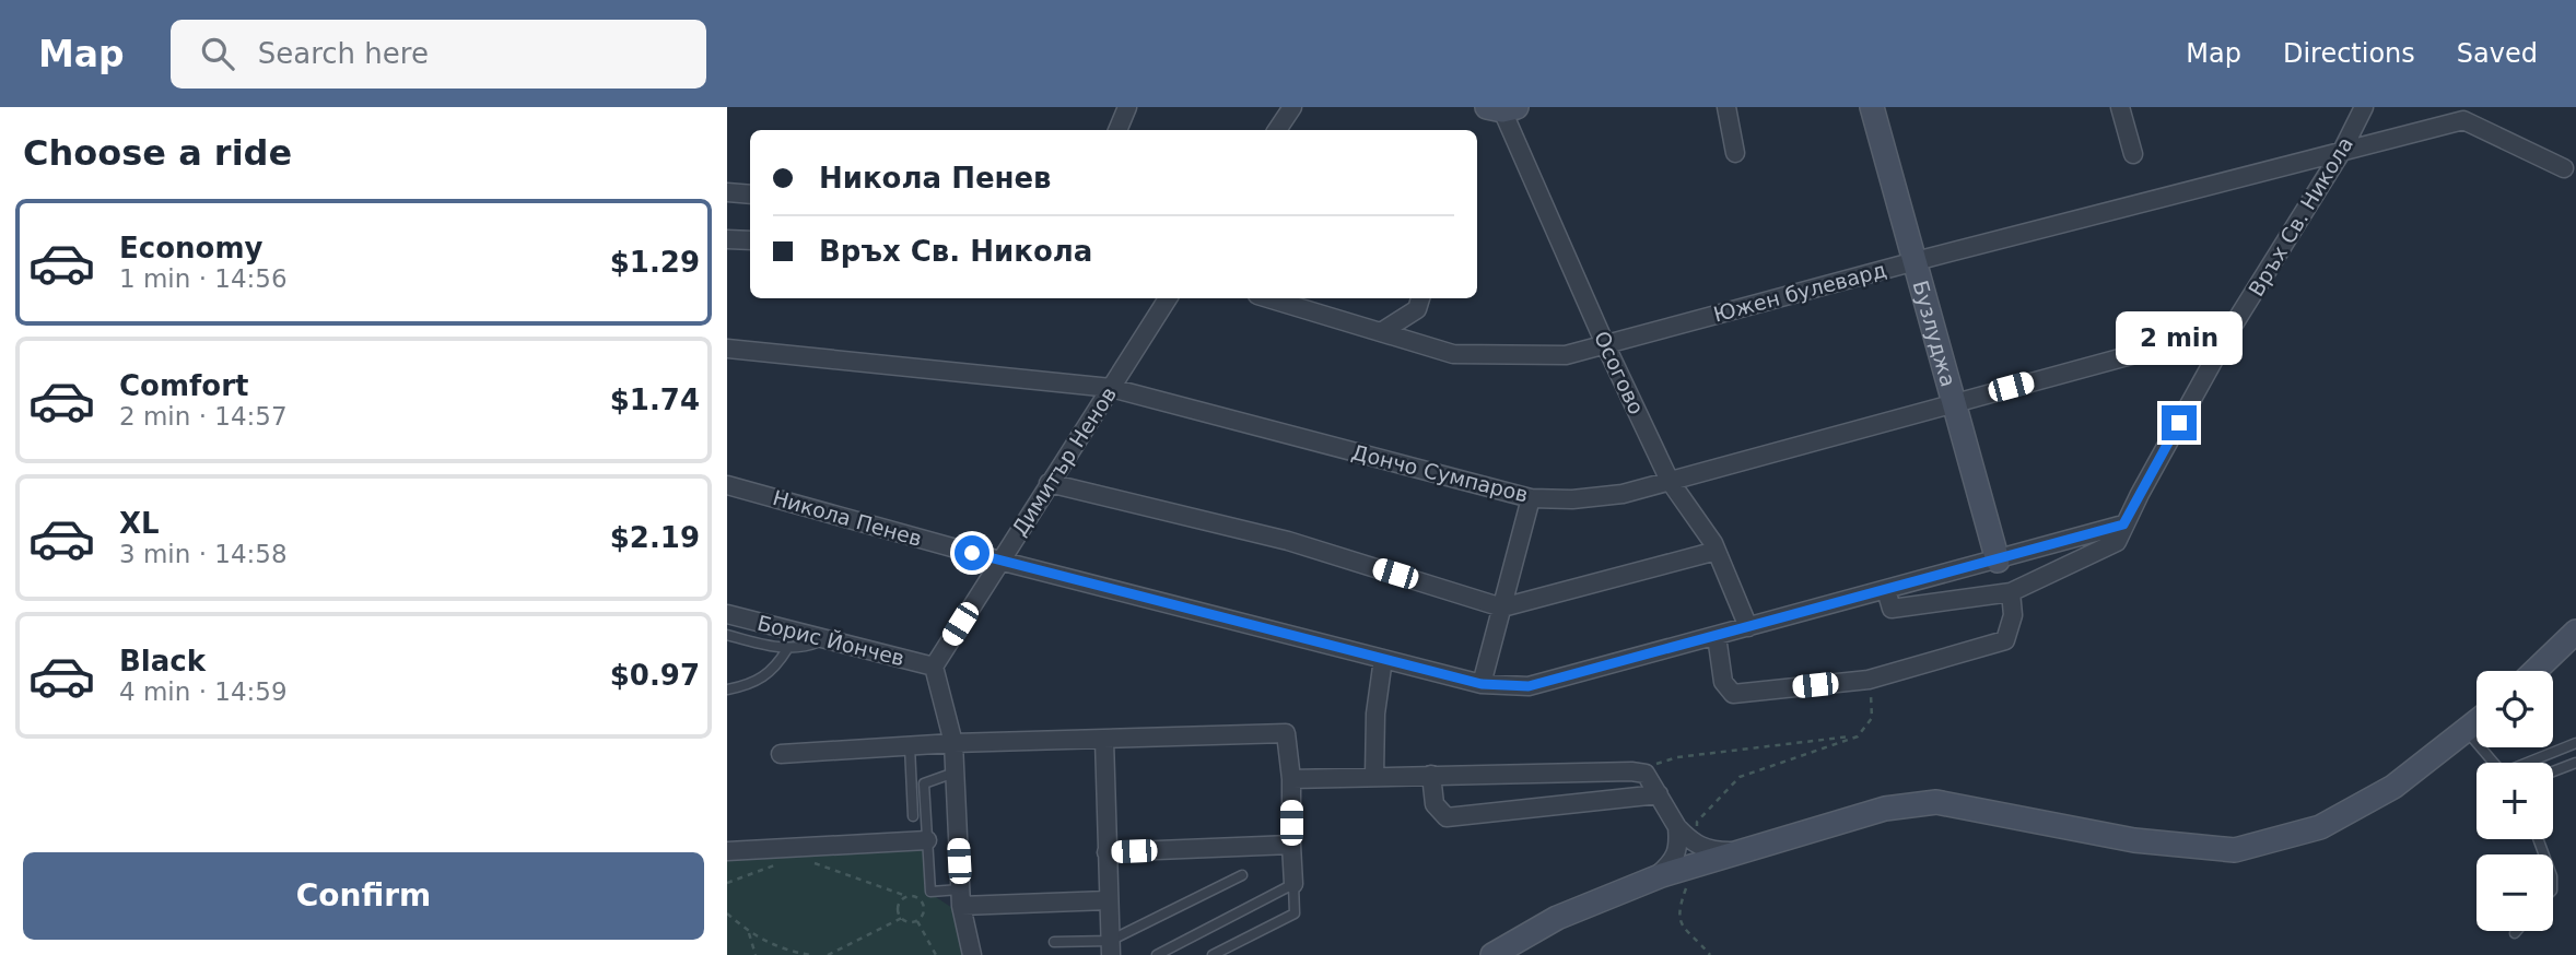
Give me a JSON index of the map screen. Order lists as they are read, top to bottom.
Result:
{
  "streets": {
    "street": [
      "Връх Св. Никола",
      "Южен булевард",
      "Бузлуджа",
      "Осогово",
      "Димитър Ненов",
      "Дончо Сумпаров",
      "Никола Пенев",
      "Борис Йончев"
    ]
  },
  "crossings": [
    ["Връх Св. Никола", "Южен булевард"],
    ["Връх Св. Никола", "Дончо Сумпаров"],
    ["Връх Св. Никола", "Никола Пенев"],
    ["Южен булевард", "Бузлуджа"],
    ["Южен булевард", "Осогово"],
    ["Бузлуджа", "Дончо Сумпаров"],
    ["Бузлуджа", "Никола Пенев"],
    ["Осогово", "Дончо Сумпаров"],
    ["Осогово", "Никола Пенев"],
    ["Димитър Ненов", "Дончо Сумпаров"],
    ["Димитър Ненов", "Никола Пенев"],
    ["Димитър Ненов", "Борис Йончев"]
  ],
  "page": {
    "header": "Map",
    "search": "Search here",
    "nav": ["Map", "Directions", "Saved"],
    "heading": "Choose a ride",
    "banner": ["Никола Пенев", "Връх Св. Никола"],
    "list": [
      {
        "name": "Economy",
        "note": "1 min · 14:56",
        "value": "$1.29"
      },
      {
        "name": "Comfort",
        "note": "2 min · 14:57",
        "value": "$1.74"
      },
      {
        "name": "XL",
        "note": "3 min · 14:58",
        "value": "$2.19"
      },
      {
        "name": "Black",
        "note": "4 min · 14:59",
        "value": "$0.97"
      }
    ],
    "bubble": "2 min",
    "map_buttons": ["+", "−"],
    "buttons": "Confirm"
  }
}
